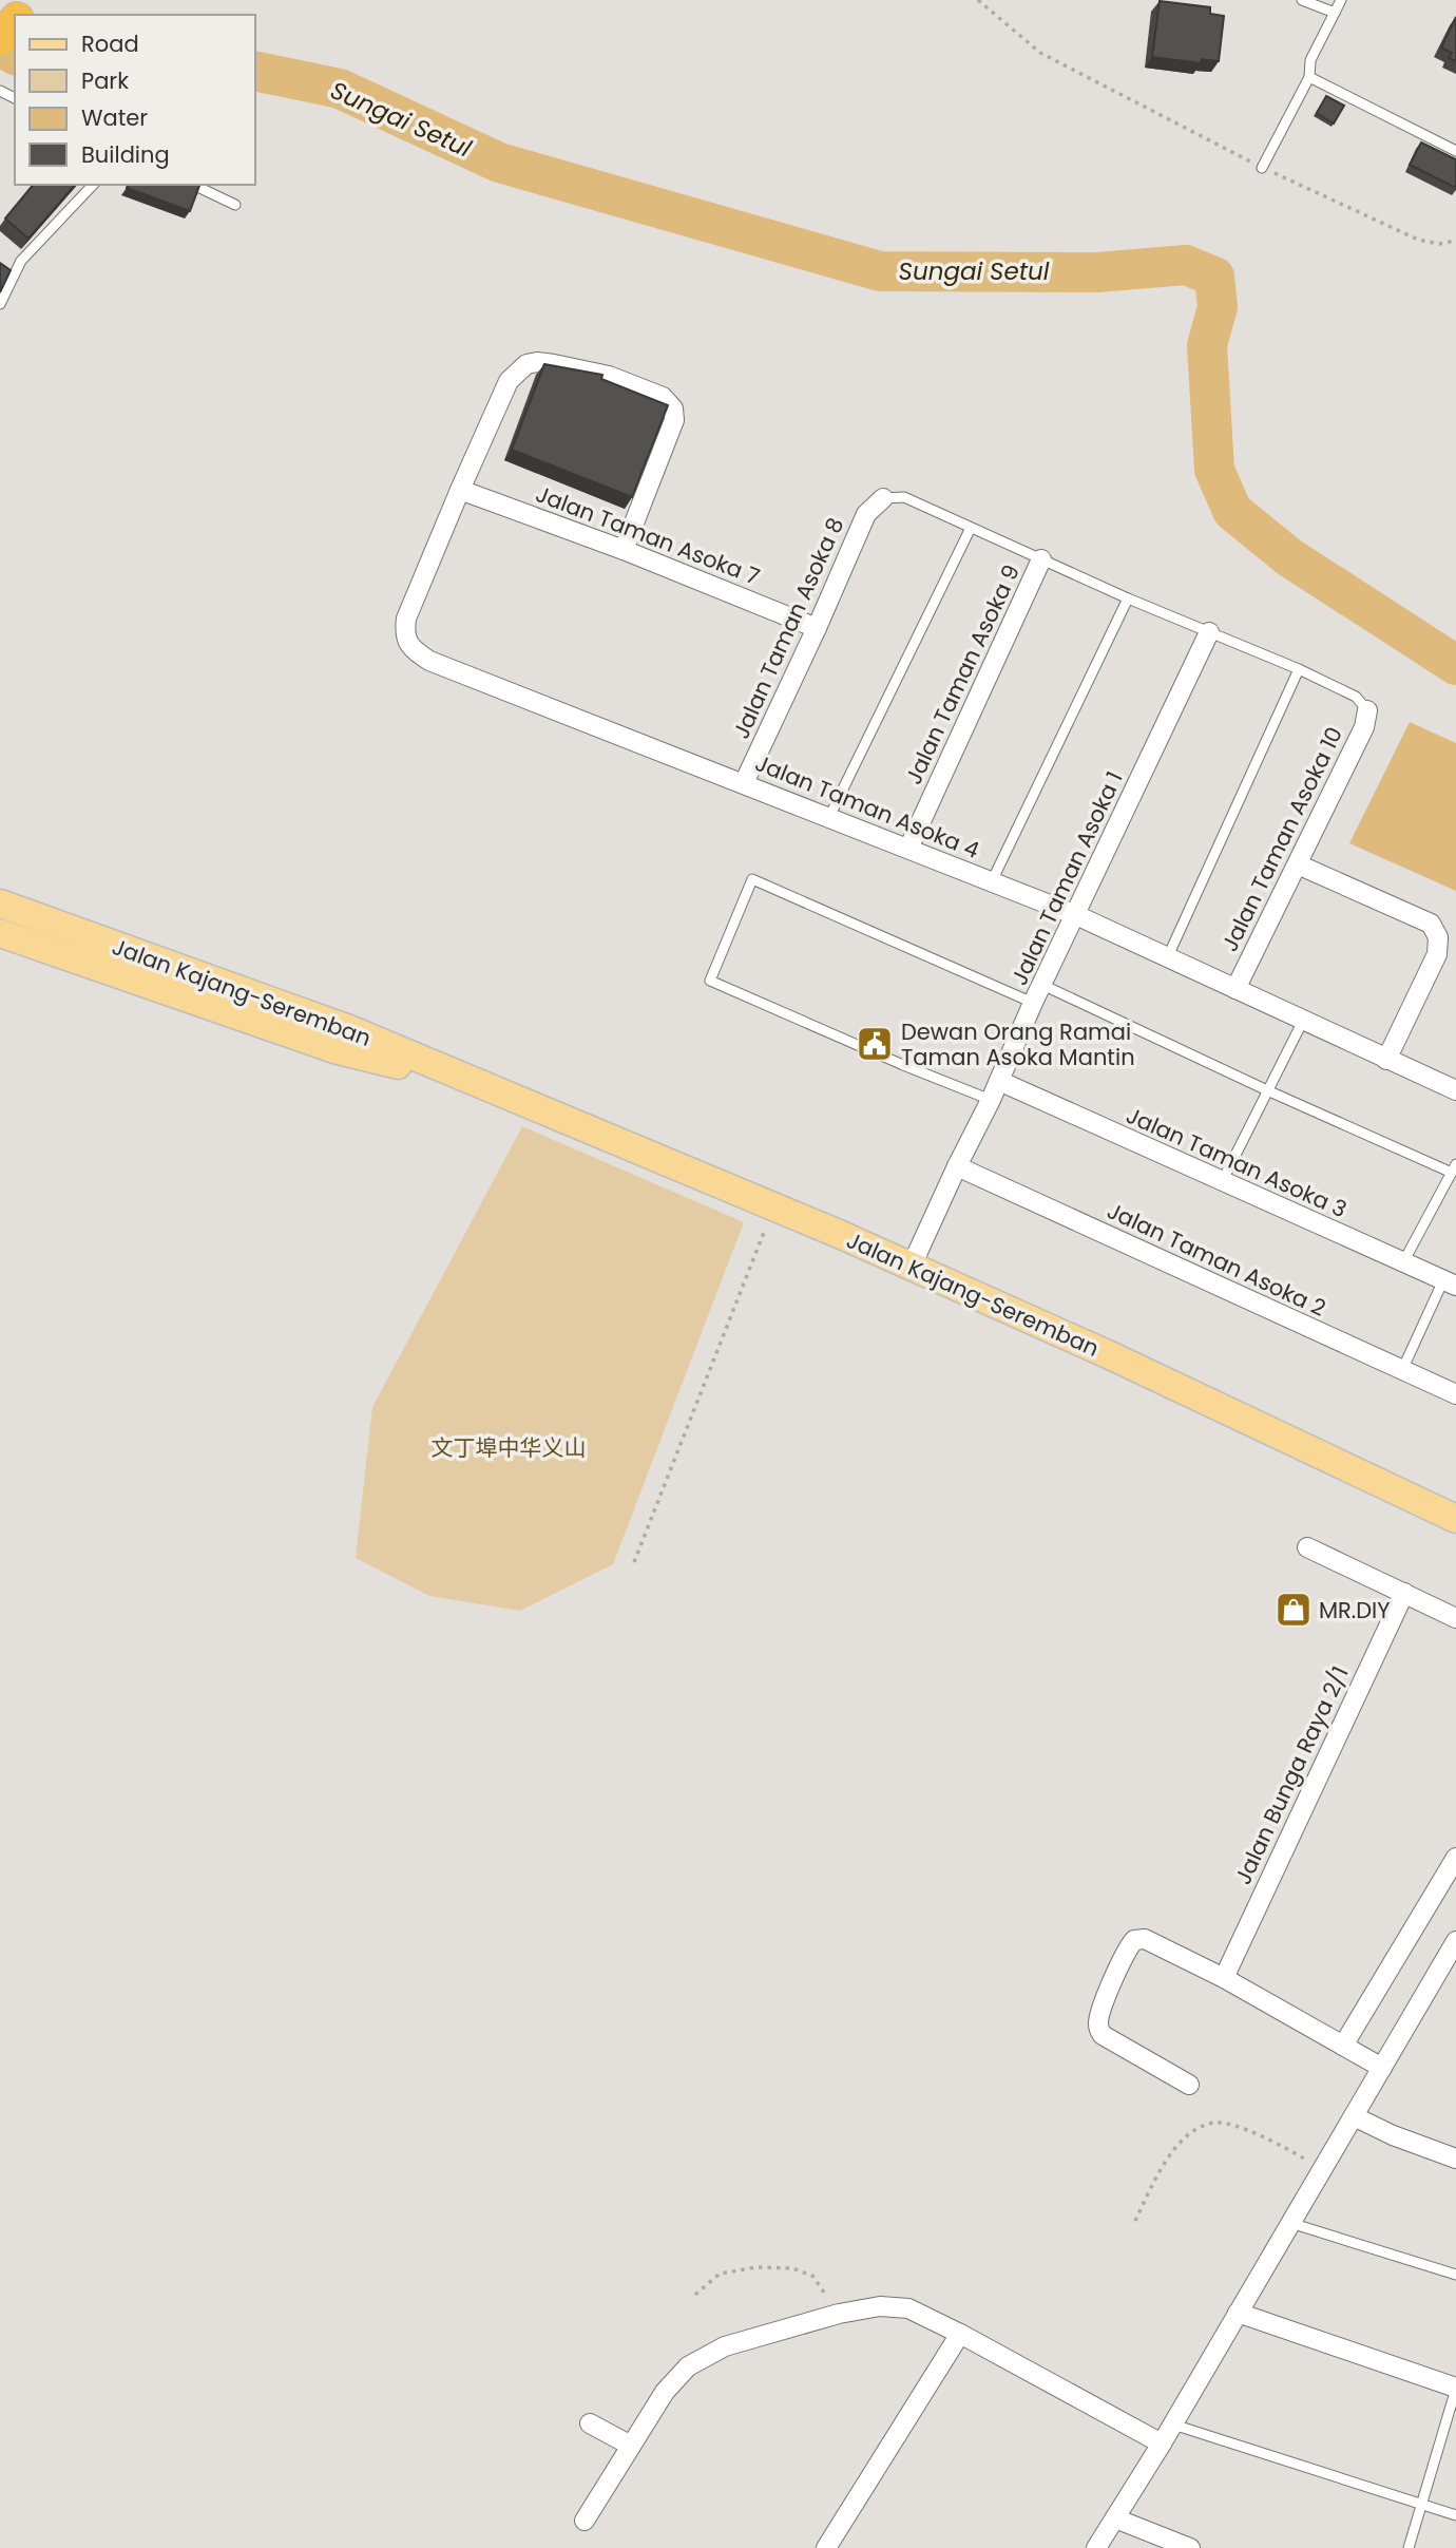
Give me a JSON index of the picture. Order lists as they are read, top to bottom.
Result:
{
  "streets": {
    "main road": ["Jalan Kajang-Seremban"],
    "street": [
      "Jalan Taman Asoka 7",
      "Jalan Taman Asoka 8",
      "Jalan Taman Asoka 9",
      "Jalan Taman Asoka 4",
      "Jalan Taman Asoka 10",
      "Jalan Taman Asoka 1",
      "Jalan Taman Asoka 3",
      "Jalan Taman Asoka 2",
      "Jalan Bunga Raya 2/1"
    ]
  },
  "crossings": [
    ["Jalan Taman Asoka 7", "Jalan Taman Asoka 8"],
    ["Jalan Taman Asoka 7", "Jalan Taman Asoka 4"],
    ["Jalan Taman Asoka 8", "Jalan Taman Asoka 4"],
    ["Jalan Taman Asoka 9", "Jalan Taman Asoka 4"],
    ["Jalan Taman Asoka 4", "Jalan Taman Asoka 10"],
    ["Jalan Taman Asoka 4", "Jalan Taman Asoka 1"],
    ["Jalan Taman Asoka 1", "Jalan Kajang-Seremban"],
    ["Jalan Taman Asoka 1", "Jalan Taman Asoka 3"],
    ["Jalan Taman Asoka 1", "Jalan Taman Asoka 2"]
  ],
  "water": ["Sungai Setul"],
  "parks": ["文丁埠中华义山"],
  "places": {
    "public building": ["Dewan Orang Ramai Taman Asoka Mantin"],
    "shop": ["MR.DIY"]
  },
  "legend": [
    "Road",
    "Park",
    "Water",
    "Building"
  ]
}
